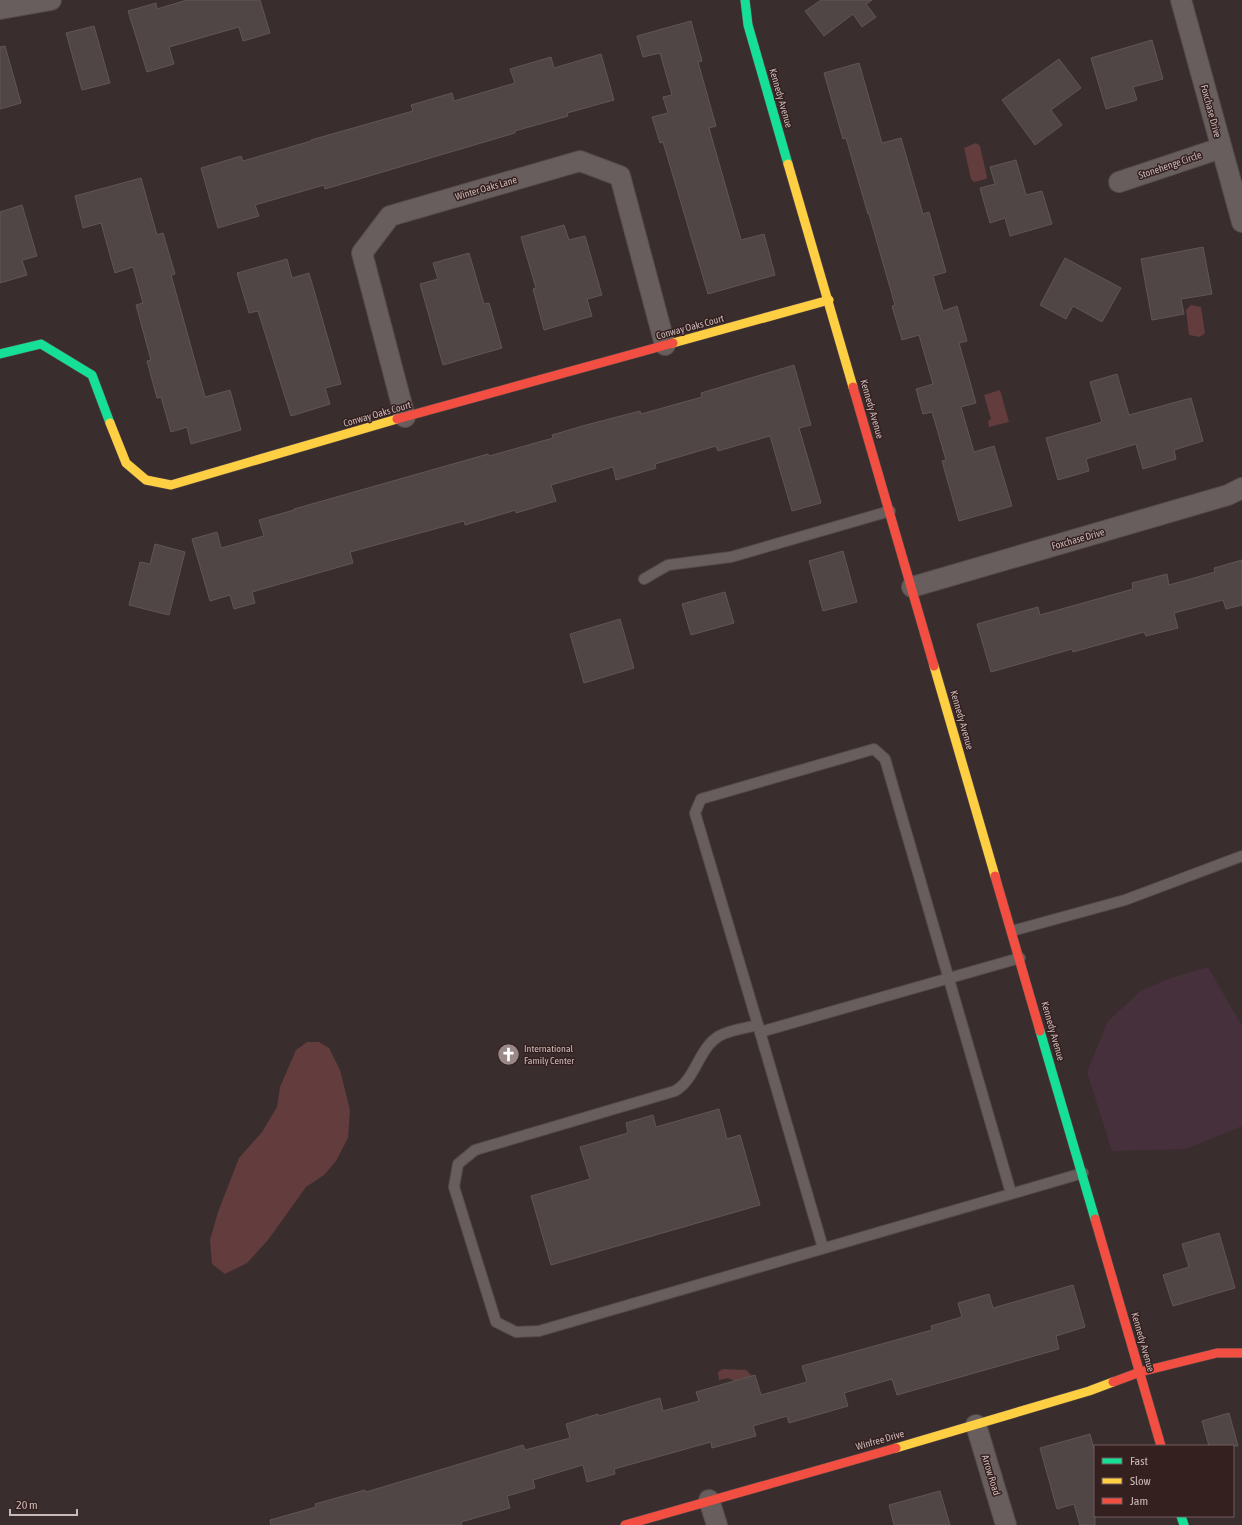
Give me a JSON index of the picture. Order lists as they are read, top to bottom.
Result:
{
  "streets": {
    "street": [
      "Kennedy Avenue",
      "Foxchase Drive",
      "Stonehenge Circle",
      "Winter Oaks Lane",
      "Conway Oaks Court",
      "Winfree Drive",
      "Arrow Road"
    ]
  },
  "crossings": [
    ["Kennedy Avenue", "Foxchase Drive"],
    ["Kennedy Avenue", "Conway Oaks Court"],
    ["Kennedy Avenue", "Winfree Drive"],
    ["Foxchase Drive", "Stonehenge Circle"],
    ["Winter Oaks Lane", "Conway Oaks Court"],
    ["Winfree Drive", "Arrow Road"]
  ],
  "places": {
    "church": ["International Family Center"]
  },
  "legend": ["Fast", "Slow", "Jam"],
  "scale_bar": "20 m"
}
